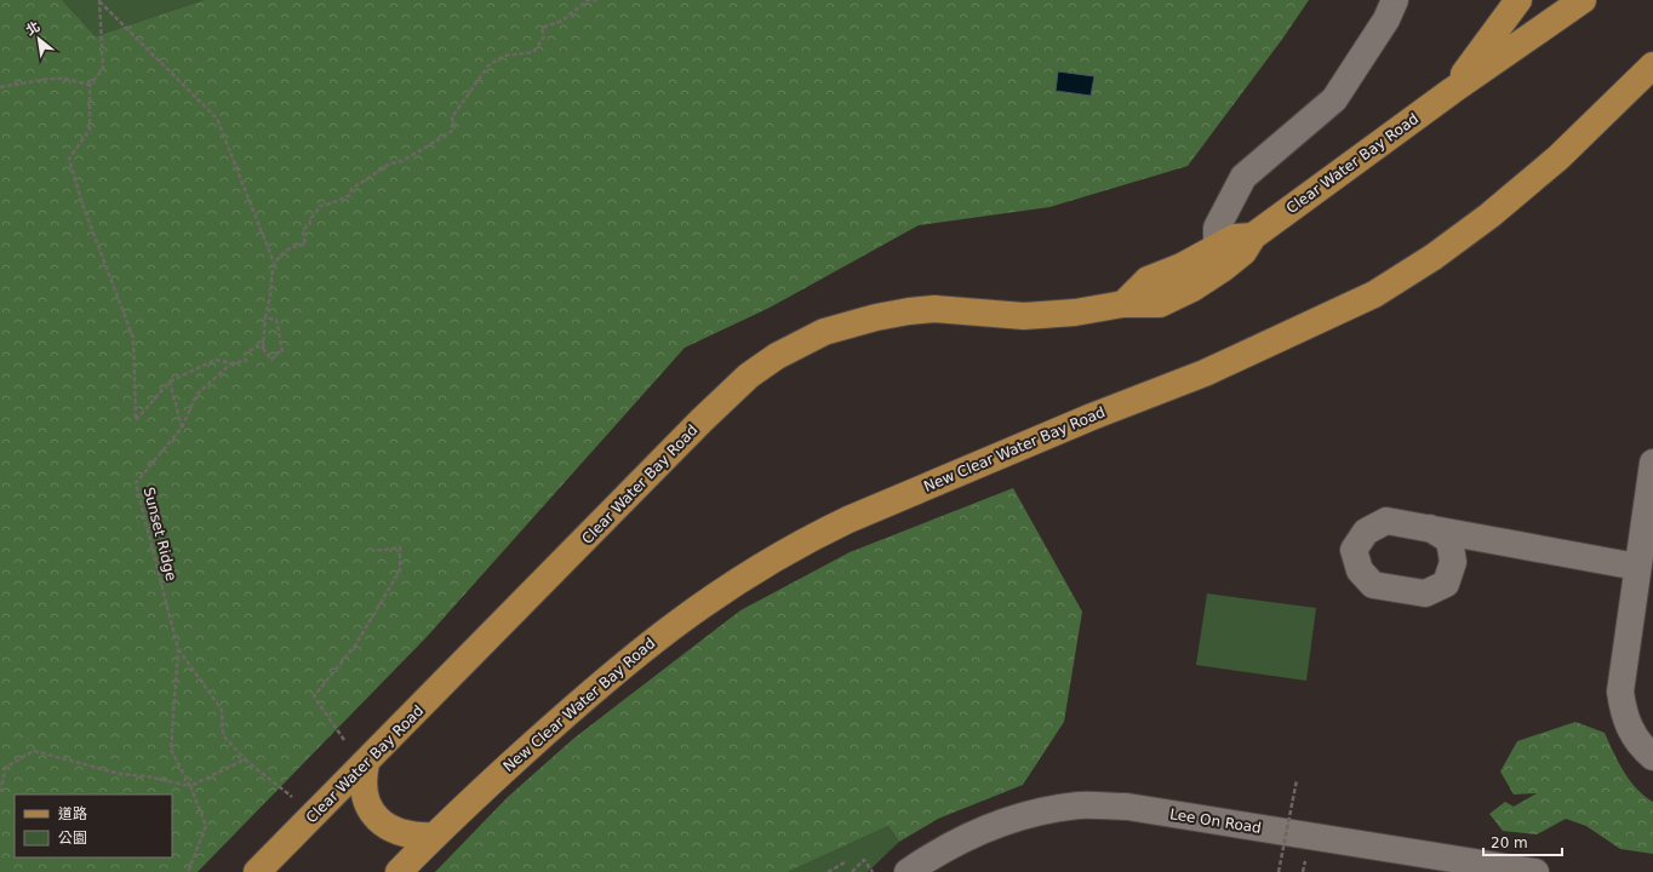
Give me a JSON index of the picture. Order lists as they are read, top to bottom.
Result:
{
  "streets": {
    "main road": ["Clear Water Bay Road", "New Clear Water Bay Road"],
    "street": ["Lee On Road"],
    "path": ["Sunset Ridge"]
  },
  "legend": ["道路", "公園"],
  "scale_bar": "20 m",
  "north": "top left"
}
